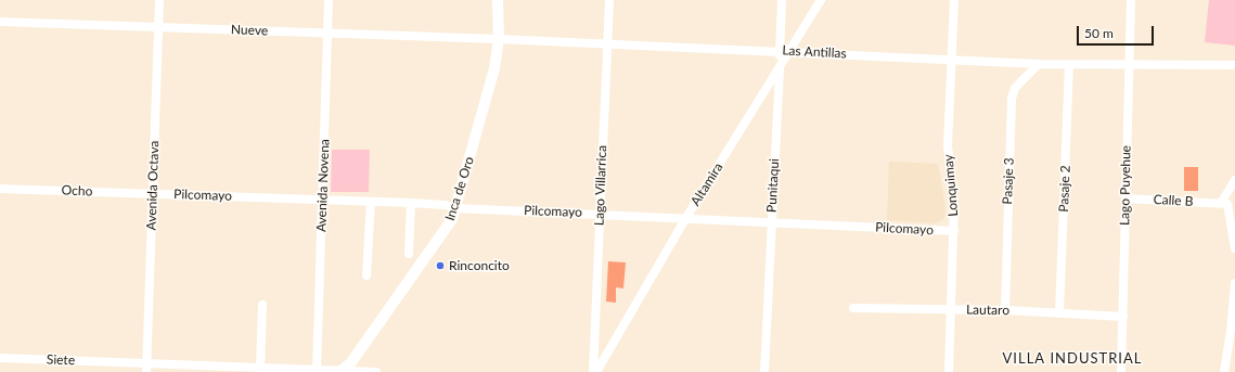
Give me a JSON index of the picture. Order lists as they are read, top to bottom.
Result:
{
  "streets": {
    "street": [
      "Nueve",
      "Las Antillas",
      "Pasaje 3",
      "Altamira",
      "Avenida Octava",
      "Avenida Novena",
      "Lago Villarrica",
      "Punitaqui",
      "Lonquimay",
      "Lago Puyehue",
      "Inca de Oro",
      "Pasaje 2",
      "Ocho",
      "Pilcomayo",
      "Calle B",
      "Lautaro",
      "Siete"
    ]
  },
  "crossings": [
    ["Nueve", "Las Antillas"],
    ["Nueve", "Avenida Octava"],
    ["Nueve", "Avenida Novena"],
    ["Nueve", "Inca de Oro"],
    ["Las Antillas", "Pasaje 3"],
    ["Las Antillas", "Lago Villarrica"],
    ["Las Antillas", "Punitaqui"],
    ["Las Antillas", "Lonquimay"],
    ["Las Antillas", "Lago Puyehue"],
    ["Las Antillas", "Inca de Oro"],
    ["Las Antillas", "Pasaje 2"],
    ["Pasaje 3", "Lautaro"],
    ["Altamira", "Punitaqui"],
    ["Altamira", "Pilcomayo"],
    ["Avenida Octava", "Ocho"],
    ["Avenida Octava", "Pilcomayo"],
    ["Avenida Octava", "Siete"],
    ["Avenida Novena", "Pilcomayo"],
    ["Avenida Novena", "Siete"],
    ["Lago Villarrica", "Pilcomayo"],
    ["Punitaqui", "Pilcomayo"],
    ["Lonquimay", "Pilcomayo"],
    ["Lonquimay", "Lautaro"],
    ["Lago Puyehue", "Calle B"],
    ["Lago Puyehue", "Lautaro"],
    ["Inca de Oro", "Pilcomayo"],
    ["Inca de Oro", "Siete"],
    ["Pasaje 2", "Lautaro"],
    ["Ocho", "Pilcomayo"]
  ],
  "districts": ["VILLA INDUSTRIAL"],
  "places": ["Rinconcito"],
  "scale_bar": "50 m"
}
